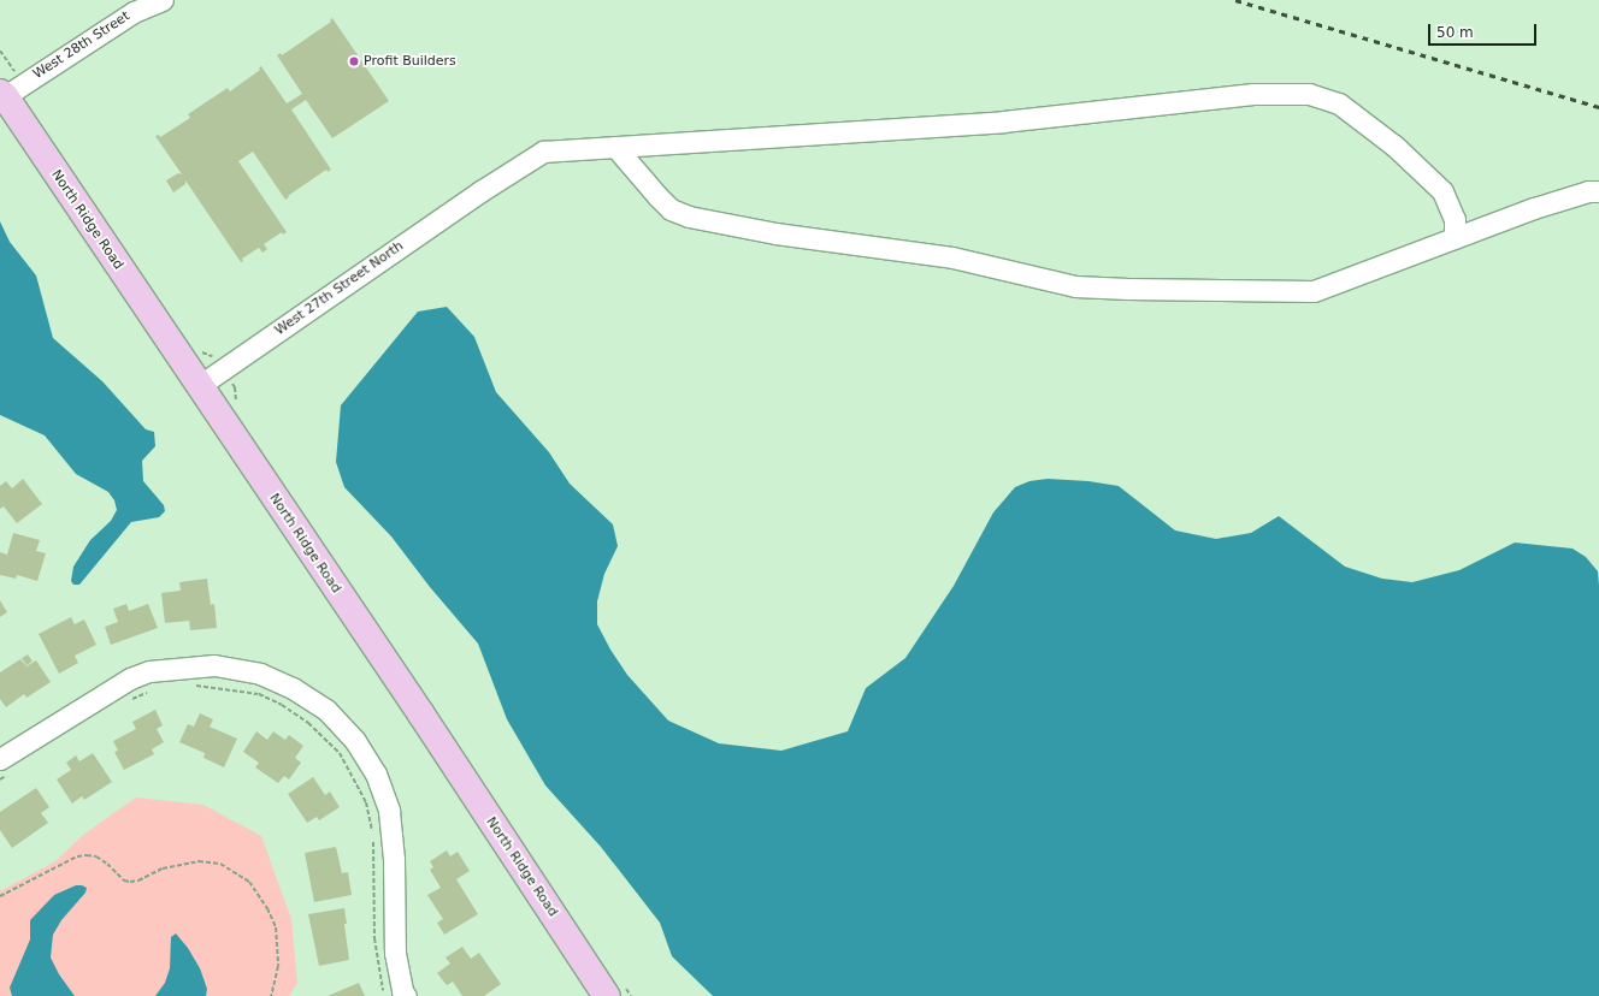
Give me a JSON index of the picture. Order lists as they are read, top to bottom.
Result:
{
  "streets": {
    "main road": ["North Ridge Road"],
    "street": ["West 28th Street", "West 27th Street North"]
  },
  "crossings": [
    ["West 28th Street", "North Ridge Road"],
    ["North Ridge Road", "West 27th Street North"]
  ],
  "places": ["Profit Builders"],
  "scale_bar": "50 m"
}
